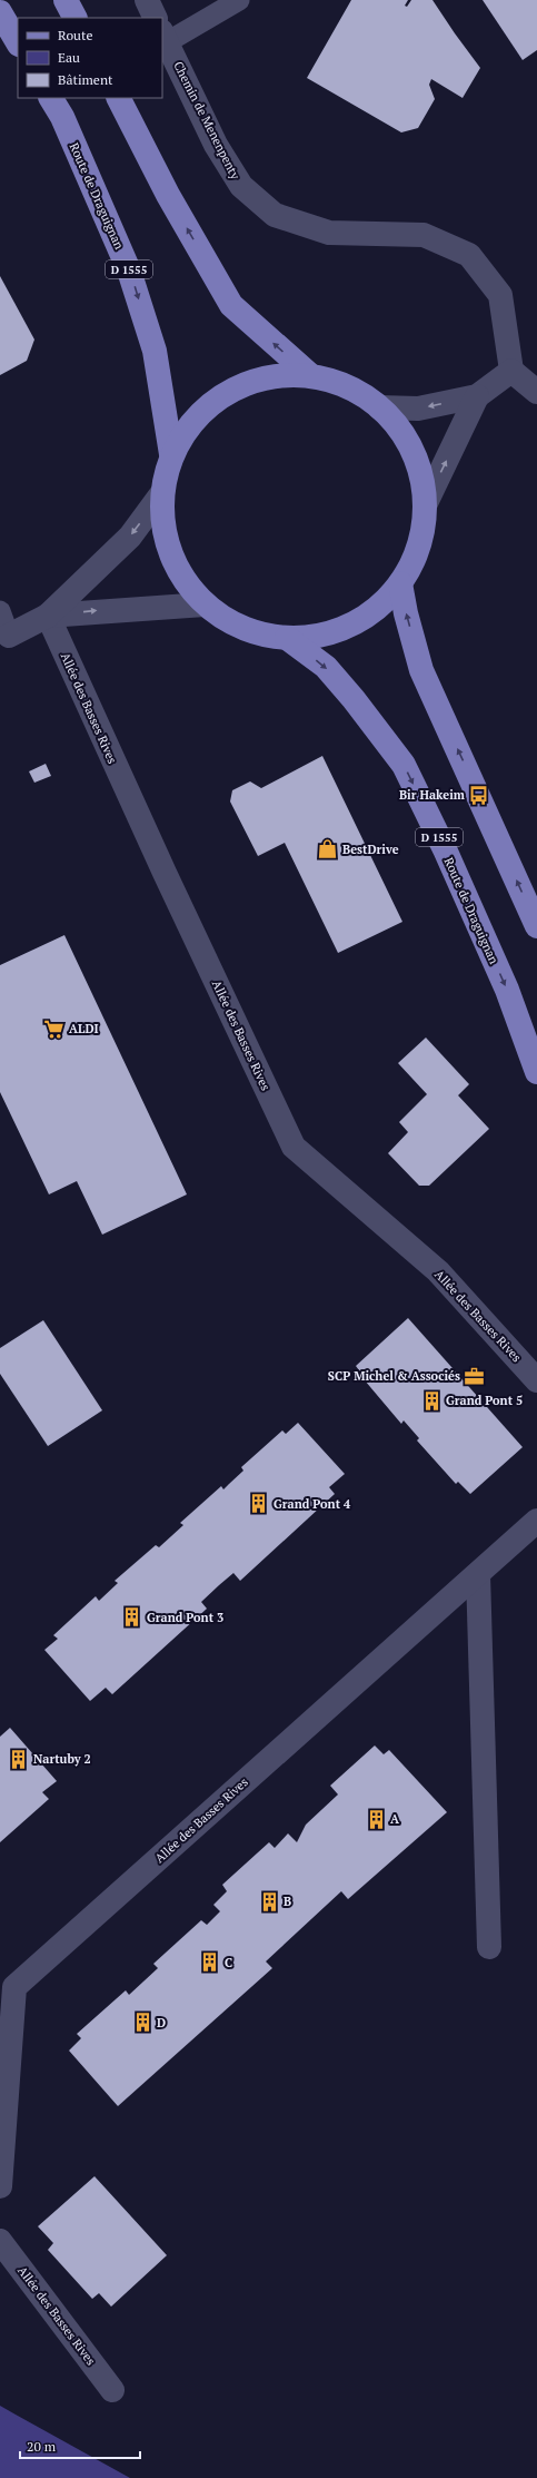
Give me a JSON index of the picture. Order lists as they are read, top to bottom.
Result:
{
  "streets": {
    "main road": ["Route de Draguignan", "D 1555"],
    "street": ["Chemin de Menenpenty", "Allée des Basses Rives"]
  },
  "places": {
    "bus stop": ["Bir Hakeim"],
    "shop": ["BestDrive"],
    "supermarket": ["ALDI"],
    "office": ["SCP Michel & Associés"],
    "building": [
      "Grand Pont 5",
      "Grand Pont 4",
      "Grand Pont 3",
      "Nartuby 2",
      "A",
      "B",
      "C",
      "D"
    ]
  },
  "legend": ["Route", "Eau", "Bâtiment"],
  "scale_bar": "20 m"
}
